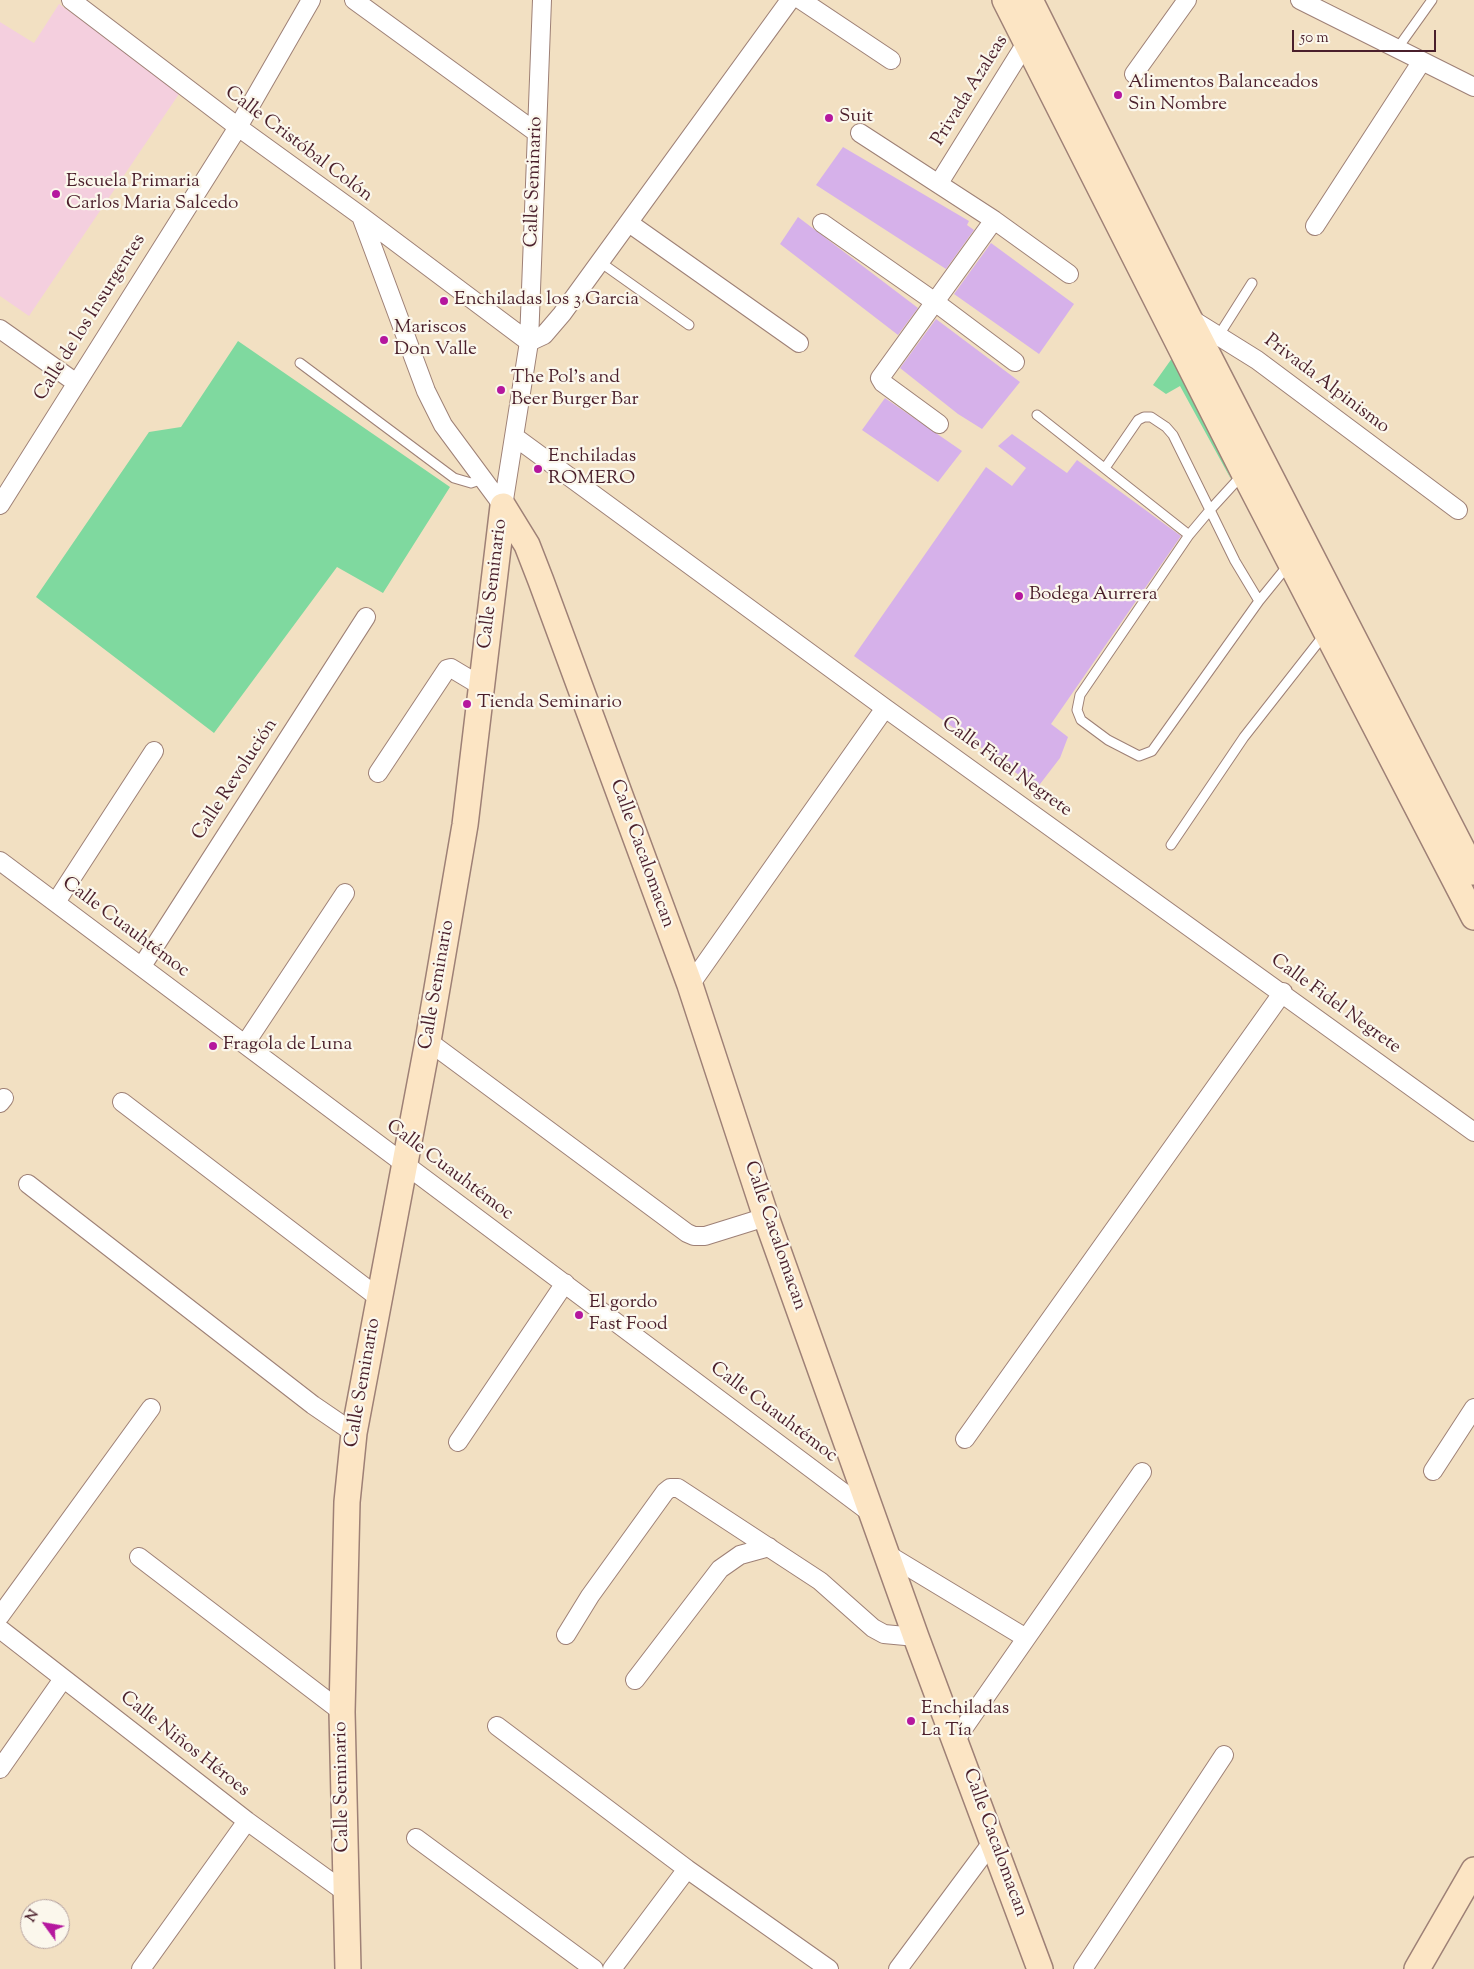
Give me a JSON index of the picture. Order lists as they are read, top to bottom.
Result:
{
  "streets": {
    "street": [
      "Privada Azaleas",
      "Calle Cristóbal Colón",
      "Calle Seminario",
      "Calle de los Insurgentes",
      "Privada Alpinismo",
      "Calle Fidel Negrete",
      "Calle Revolución",
      "Calle Cacalomacan",
      "Calle Cuauhtémoc",
      "Calle Niños Héroes"
    ]
  },
  "crossings": [
    ["Calle Cristóbal Colón", "Calle Seminario"],
    ["Calle Cristóbal Colón", "Calle de los Insurgentes"],
    ["Calle Cristóbal Colón", "Calle Cacalomacan"],
    ["Calle Seminario", "Calle Fidel Negrete"],
    ["Calle Seminario", "Calle Cacalomacan"],
    ["Calle Seminario", "Calle Cuauhtémoc"],
    ["Calle Seminario", "Calle Niños Héroes"],
    ["Calle Revolución", "Calle Cuauhtémoc"],
    ["Calle Cacalomacan", "Calle Cuauhtémoc"]
  ],
  "places": [
    "Alimentos Balanceados Sin Nombre",
    "Suit",
    "Escuela Primaria Carlos Maria Salcedo",
    "Enchiladas los 3 Garcia",
    "Mariscos Don Valle",
    "The Pol's and Beer Burger Bar",
    "Enchiladas ROMERO",
    "Bodega Aurrera",
    "Tienda Seminario",
    "Fragola de Luna",
    "El gordo Fast Food",
    "Enchiladas La Tía"
  ],
  "scale_bar": "50 m",
  "north": "top left"
}
